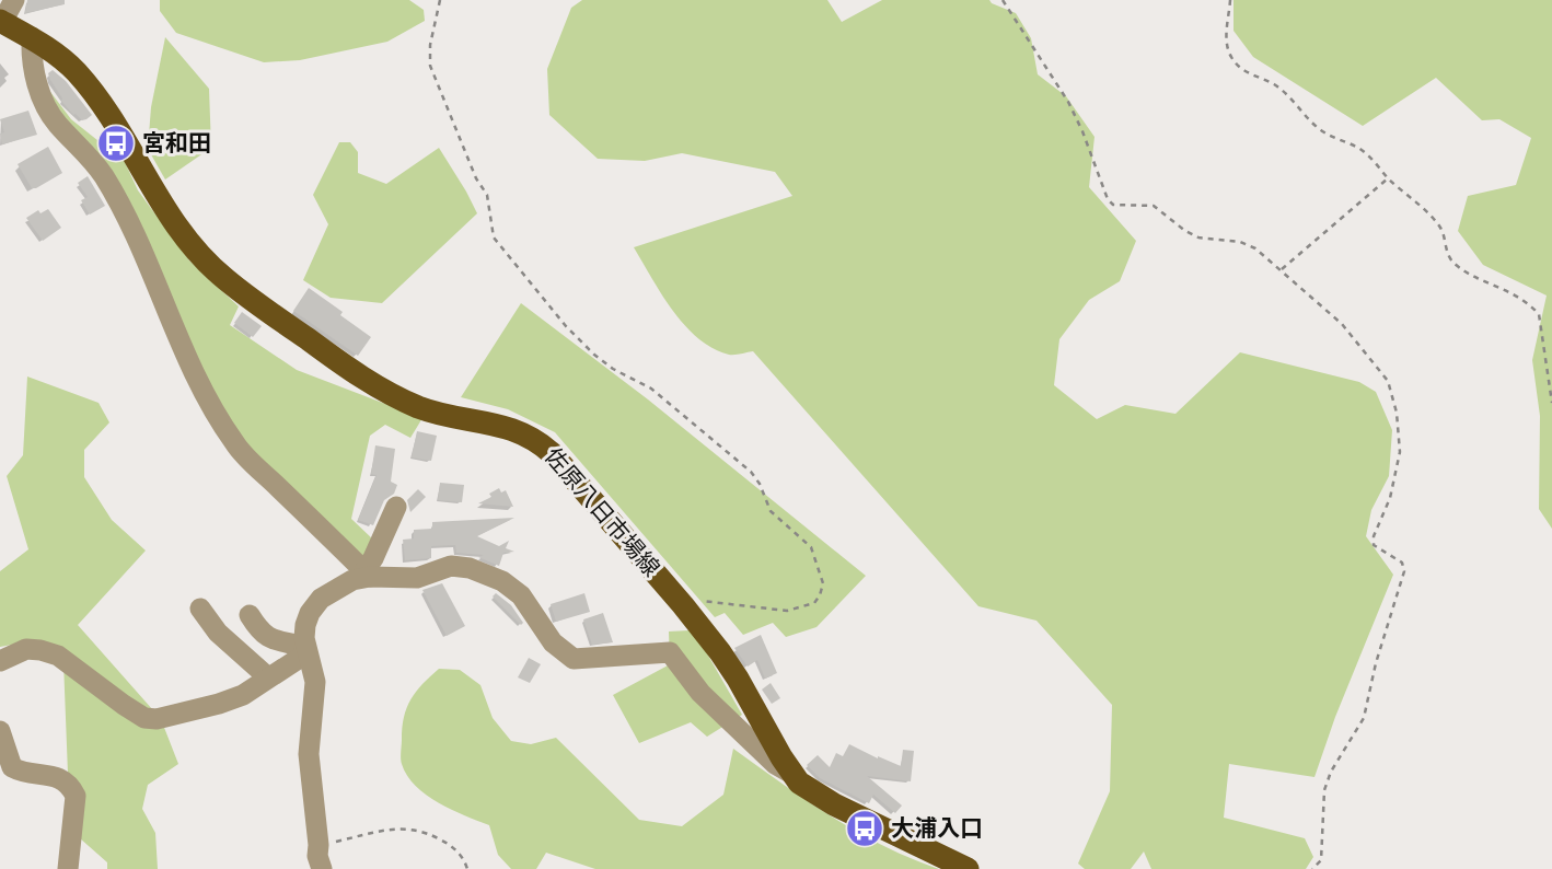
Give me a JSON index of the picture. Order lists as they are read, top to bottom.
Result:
{
  "streets": {
    "main road": ["佐原八日市場線"]
  },
  "places": {
    "bus stop": ["宮和田", "大浦入口"]
  }
}
